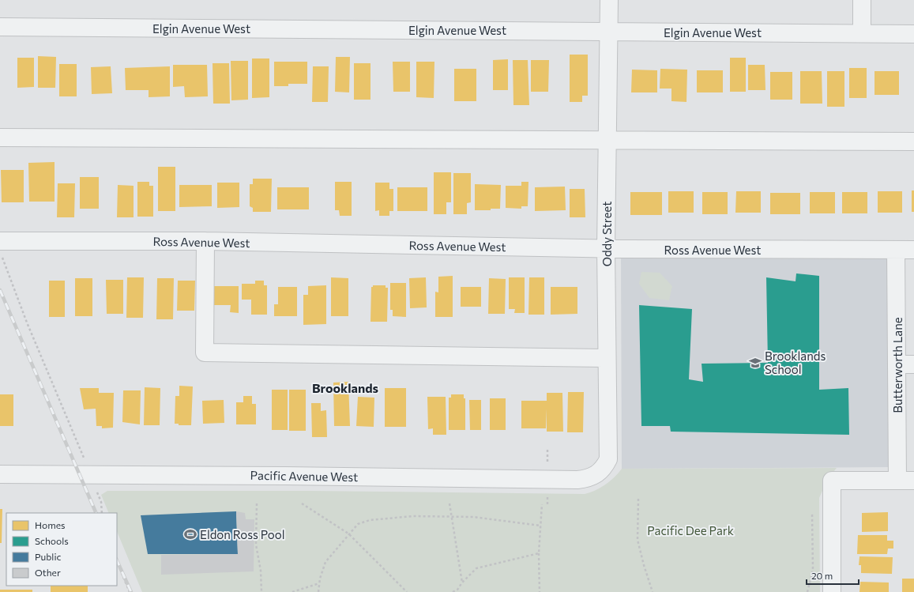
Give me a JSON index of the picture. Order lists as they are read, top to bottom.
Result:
{
  "streets": {
    "street": [
      "Elgin Avenue West",
      "Oddy Street",
      "Ross Avenue West",
      "Butterworth Lane",
      "Pacific Avenue West"
    ]
  },
  "crossings": [
    ["Elgin Avenue West", "Oddy Street"],
    ["Oddy Street", "Ross Avenue West"],
    ["Oddy Street", "Pacific Avenue West"],
    ["Ross Avenue West", "Butterworth Lane"]
  ],
  "districts": ["Brooklands"],
  "parks": ["Pacific Dee Park"],
  "places": {
    "school or university": ["Brooklands School"],
    "sports": ["Eldon Ross Pool"]
  },
  "legend": [
    "Homes",
    "Schools",
    "Public",
    "Other"
  ],
  "scale_bar": "20 m"
}
